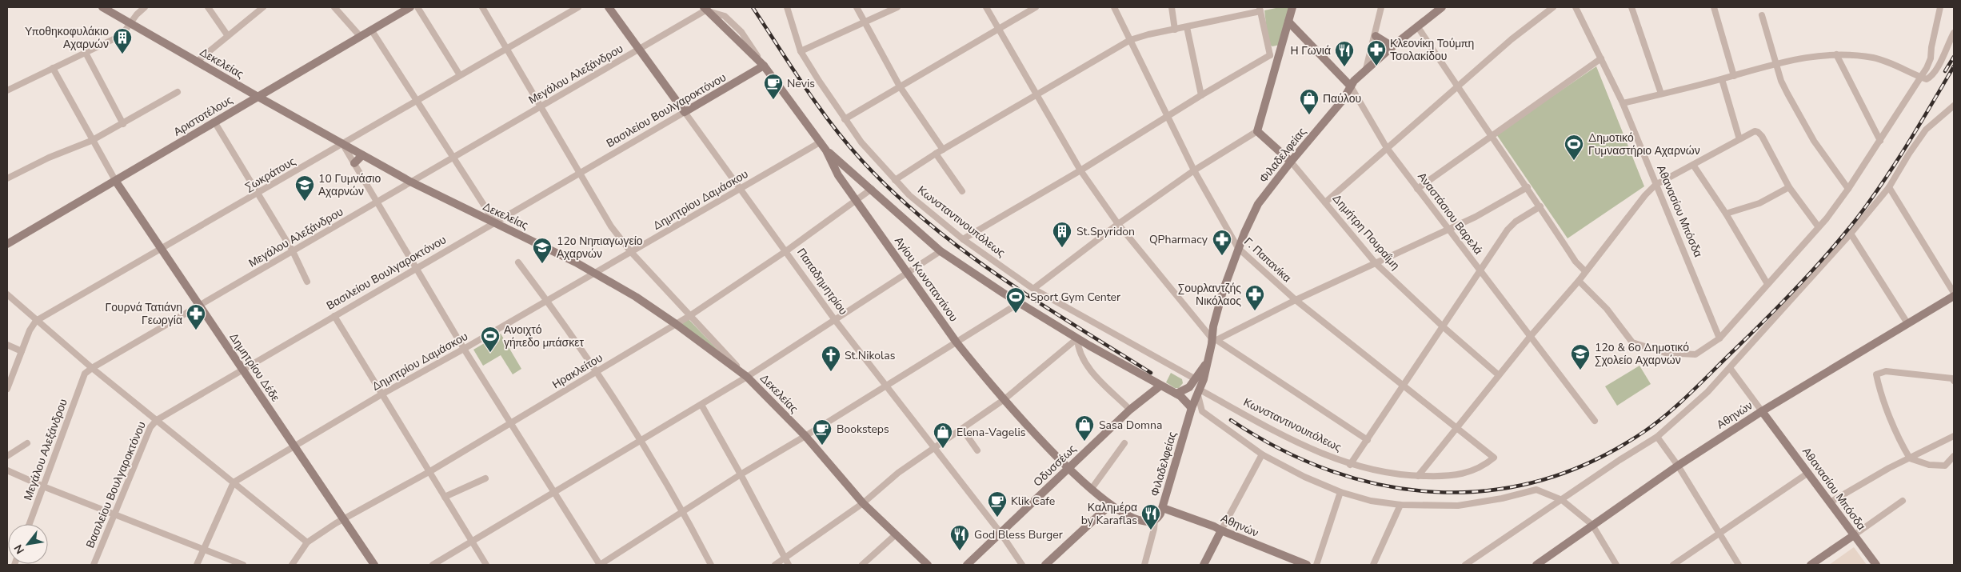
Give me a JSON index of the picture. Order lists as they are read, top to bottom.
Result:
{
  "streets": {
    "main road": [
      "Δεκελείας",
      "Βασιλείου Βουλγαροκτόνου",
      "Αριστοτέλους",
      "Φιλαδελφείας",
      "Αθανασίου Μπόσδα",
      "Αναστάσιου Βαρελά",
      "Δημήτρη Πουραΐμη",
      "Αγίου Κωνσταντίνου",
      "Παπαδημητρίου",
      "Δημητρίου Δέδε",
      "Αθηνών",
      "Οδυσσέως"
    ],
    "street": [
      "Μεγάλου Αλεξάνδρου",
      "Σωκράτους",
      "Δημητρίου Δαμάσκου",
      "Κωνσταντινουπόλεως",
      "Γ. Παπανίκα",
      "Ηρακλείτου"
    ]
  },
  "crossings": [
    ["Δεκελείας", "Μεγάλου Αλεξάνδρου"],
    ["Δεκελείας", "Βασιλείου Βουλγαροκτόνου"],
    ["Δεκελείας", "Αριστοτέλους"],
    ["Δεκελείας", "Σωκράτους"],
    ["Δεκελείας", "Δημητρίου Δαμάσκου"],
    ["Δεκελείας", "Ηρακλείτου"],
    ["Μεγάλου Αλεξάνδρου", "Αγίου Κωνσταντίνου"],
    ["Μεγάλου Αλεξάνδρου", "Παπαδημητρίου"],
    ["Μεγάλου Αλεξάνδρου", "Δημητρίου Δέδε"],
    ["Βασιλείου Βουλγαροκτόνου", "Αγίου Κωνσταντίνου"],
    ["Βασιλείου Βουλγαροκτόνου", "Παπαδημητρίου"],
    ["Βασιλείου Βουλγαροκτόνου", "Δημητρίου Δέδε"],
    ["Αριστοτέλους", "Δημητρίου Δέδε"],
    ["Φιλαδελφείας", "Αναστάσιου Βαρελά"],
    ["Φιλαδελφείας", "Κωνσταντινουπόλεως"],
    ["Φιλαδελφείας", "Δημήτρη Πουραΐμη"],
    ["Φιλαδελφείας", "Γ. Παπανίκα"],
    ["Φιλαδελφείας", "Αθηνών"],
    ["Σωκράτους", "Δημητρίου Δέδε"],
    ["Δημητρίου Δαμάσκου", "Αγίου Κωνσταντίνου"],
    ["Δημητρίου Δαμάσκου", "Παπαδημητρίου"],
    ["Δημητρίου Δαμάσκου", "Δημητρίου Δέδε"],
    ["Αθανασίου Μπόσδα", "Αθηνών"],
    ["Κωνσταντινουπόλεως", "Γ. Παπανίκα"],
    ["Αγίου Κωνσταντίνου", "Ηρακλείτου"],
    ["Αγίου Κωνσταντίνου", "Οδυσσέως"],
    ["Παπαδημητρίου", "Ηρακλείτου"],
    ["Παπαδημητρίου", "Οδυσσέως"],
    ["Δημητρίου Δέδε", "Ηρακλείτου"]
  ],
  "places": {
    "building": ["Υποθηκοφυλάκιο Αχαρνών", "St.Spyridon"],
    "pharmacy": [
      "Κλεονίκη Τούμπη Τσολακίδου",
      "QPharmacy",
      "Σουρλαντζής Νικόλαος",
      "Γουρνά Τατιάνη Γεωργία"
    ],
    "restaurant": ["Η Γωνιά", "Καλημέρα by Karaflas", "God Bless Burger"],
    "cafe": ["Nevis", "Booksteps", "Klik Cafe"],
    "shop": ["Παύλου", "Sasa Domna", "Elena-Vagelis"],
    "sports": ["Δημοτικό Γυμναστήριο Αχαρνών", "Sport Gym Center", "Ανοιχτό γήπεδο μπάσκετ"],
    "school or university": ["10 Γυμνάσιο Αχαρνών", "12ο Νηπιαγωγείο Αχαρνών", "12ο & 6ο Δημοτικό Σχολείο Αχαρνών"],
    "church": ["St.Nikolas"]
  },
  "north": "bottom left"
}
